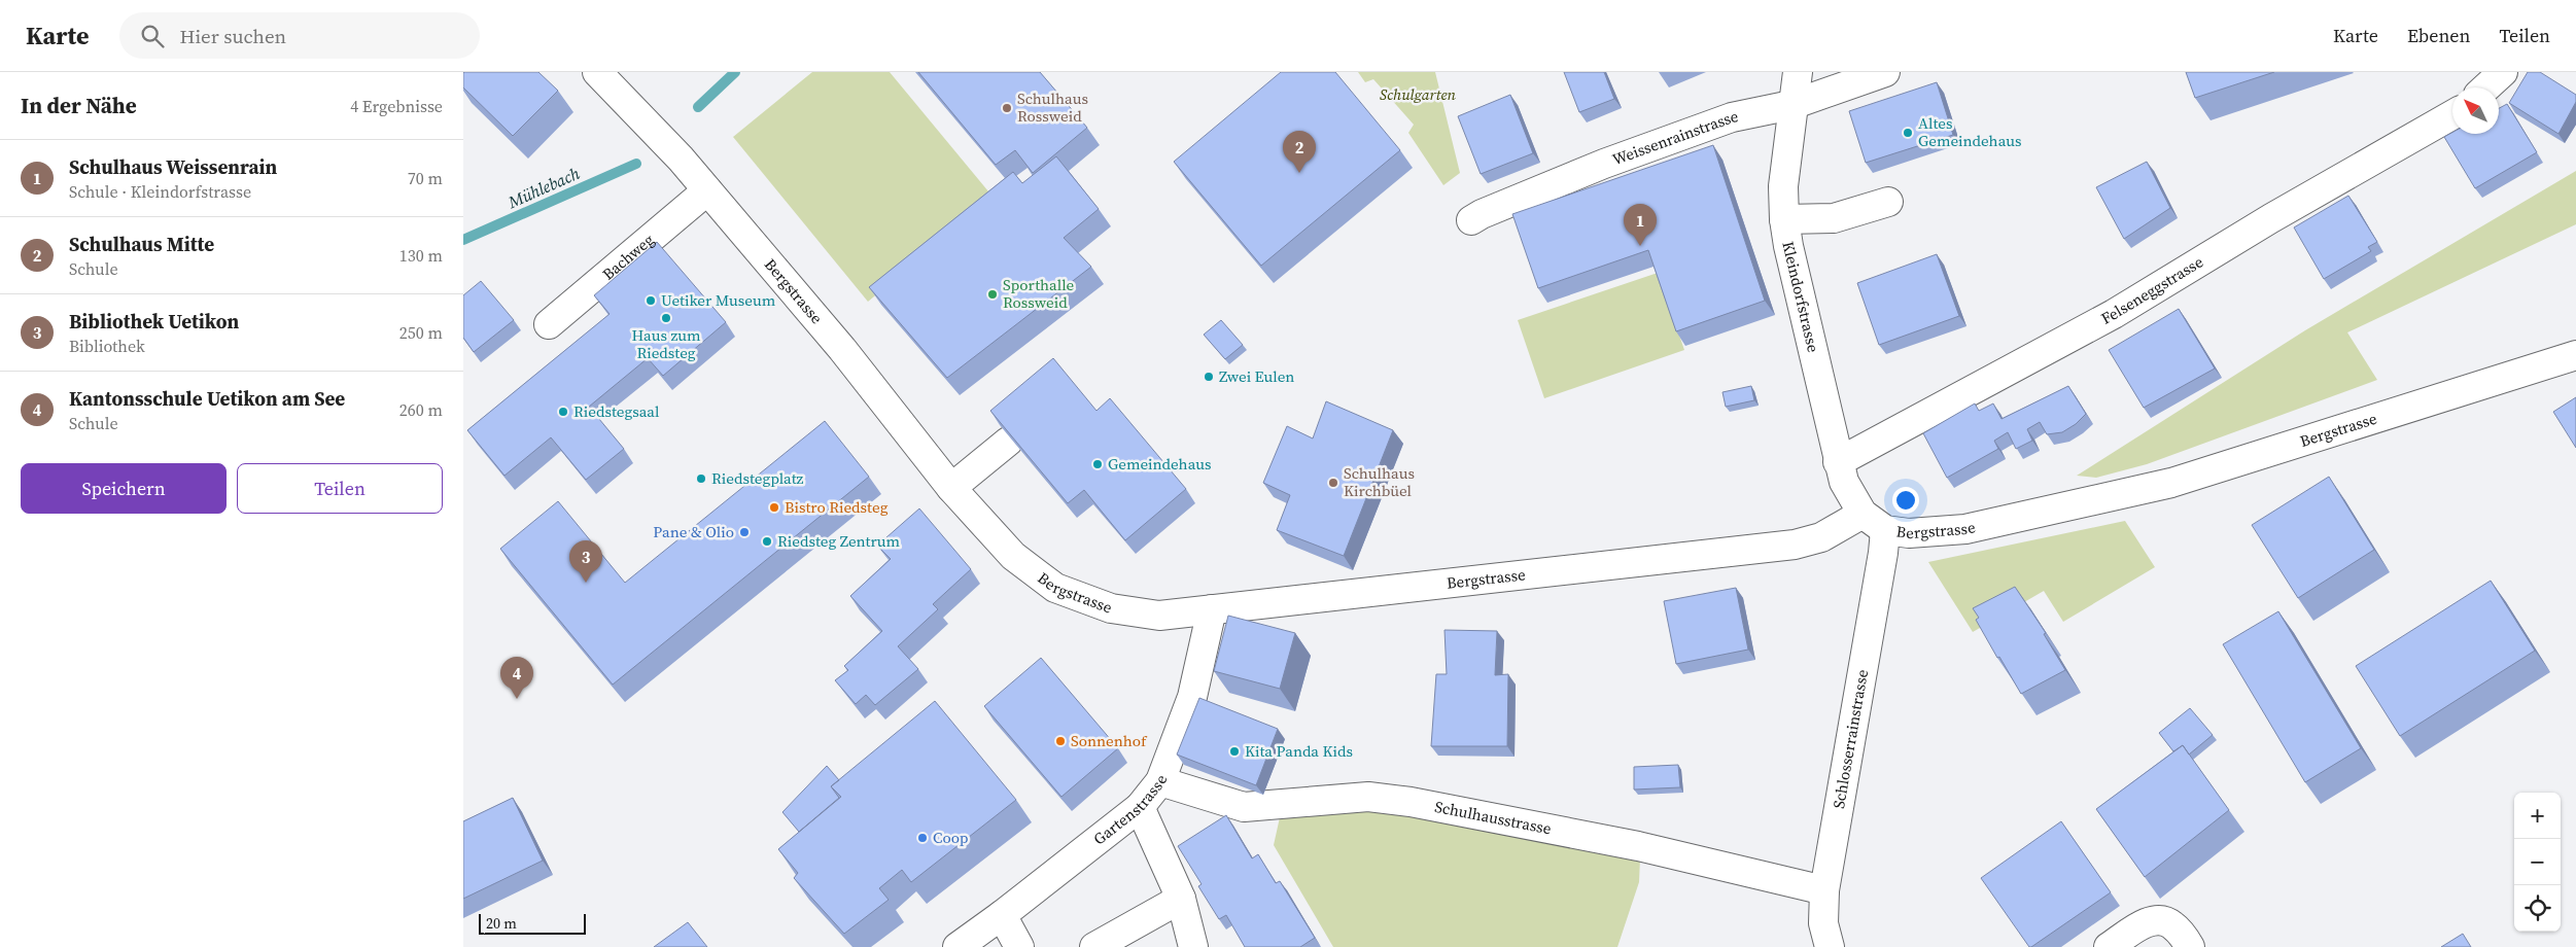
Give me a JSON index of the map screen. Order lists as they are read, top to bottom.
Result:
{
  "streets": {
    "street": [
      "Weissenrainstrasse",
      "Bachweg",
      "Felseneggstrasse",
      "Bergstrasse",
      "Kleindorfstrasse",
      "Schlosserrainstrasse",
      "Gartenstrasse",
      "Schulhausstrasse"
    ]
  },
  "crossings": [
    ["Weissenrainstrasse", "Kleindorfstrasse"],
    ["Bachweg", "Bergstrasse"],
    ["Felseneggstrasse", "Kleindorfstrasse"],
    ["Bergstrasse", "Kleindorfstrasse"],
    ["Bergstrasse", "Schlosserrainstrasse"],
    ["Bergstrasse", "Gartenstrasse"],
    ["Schlosserrainstrasse", "Schulhausstrasse"],
    ["Gartenstrasse", "Schulhausstrasse"]
  ],
  "water": ["Mühlebach"],
  "parks": ["Schulgarten"],
  "places": [
    "Schulhaus Rossweid",
    "Altes Gemeindehaus",
    "Sporthalle Rossweid",
    "Uetiker Museum",
    "Haus zum Riedsteg",
    "Zwei Eulen",
    "Riedstegsaal",
    "Gemeindehaus",
    "Riedstegplatz",
    "Schulhaus Kirchbüel",
    "Bistro Riedsteg",
    "Pane & Olio",
    "Riedsteg Zentrum",
    "Sonnenhof",
    "Kita Panda Kids",
    "Coop"
  ],
  "scale_bar": "20 m",
  "north": "top left",
  "page": {
    "header": "Karte",
    "search": "Hier suchen",
    "nav": ["Karte", "Ebenen", "Teilen"],
    "heading": ["In der Nähe", "4 Ergebnisse"],
    "pins": [
      "2",
      "1",
      "3",
      "4"
    ],
    "list": [
      {
        "mark": "1",
        "name": "Schulhaus Weissenrain",
        "note": "Schule · Kleindorfstrasse",
        "value": "70 m"
      },
      {
        "mark": "2",
        "name": "Schulhaus Mitte",
        "note": "Schule",
        "value": "130 m"
      },
      {
        "mark": "3",
        "name": "Bibliothek Uetikon",
        "note": "Bibliothek",
        "value": "250 m"
      },
      {
        "mark": "4",
        "name": "Kantonsschule Uetikon am See",
        "note": "Schule",
        "value": "260 m"
      }
    ],
    "buttons": ["Speichern", "Teilen"],
    "map_buttons": ["+", "−"],
    "scale": "20 m"
  }
}
